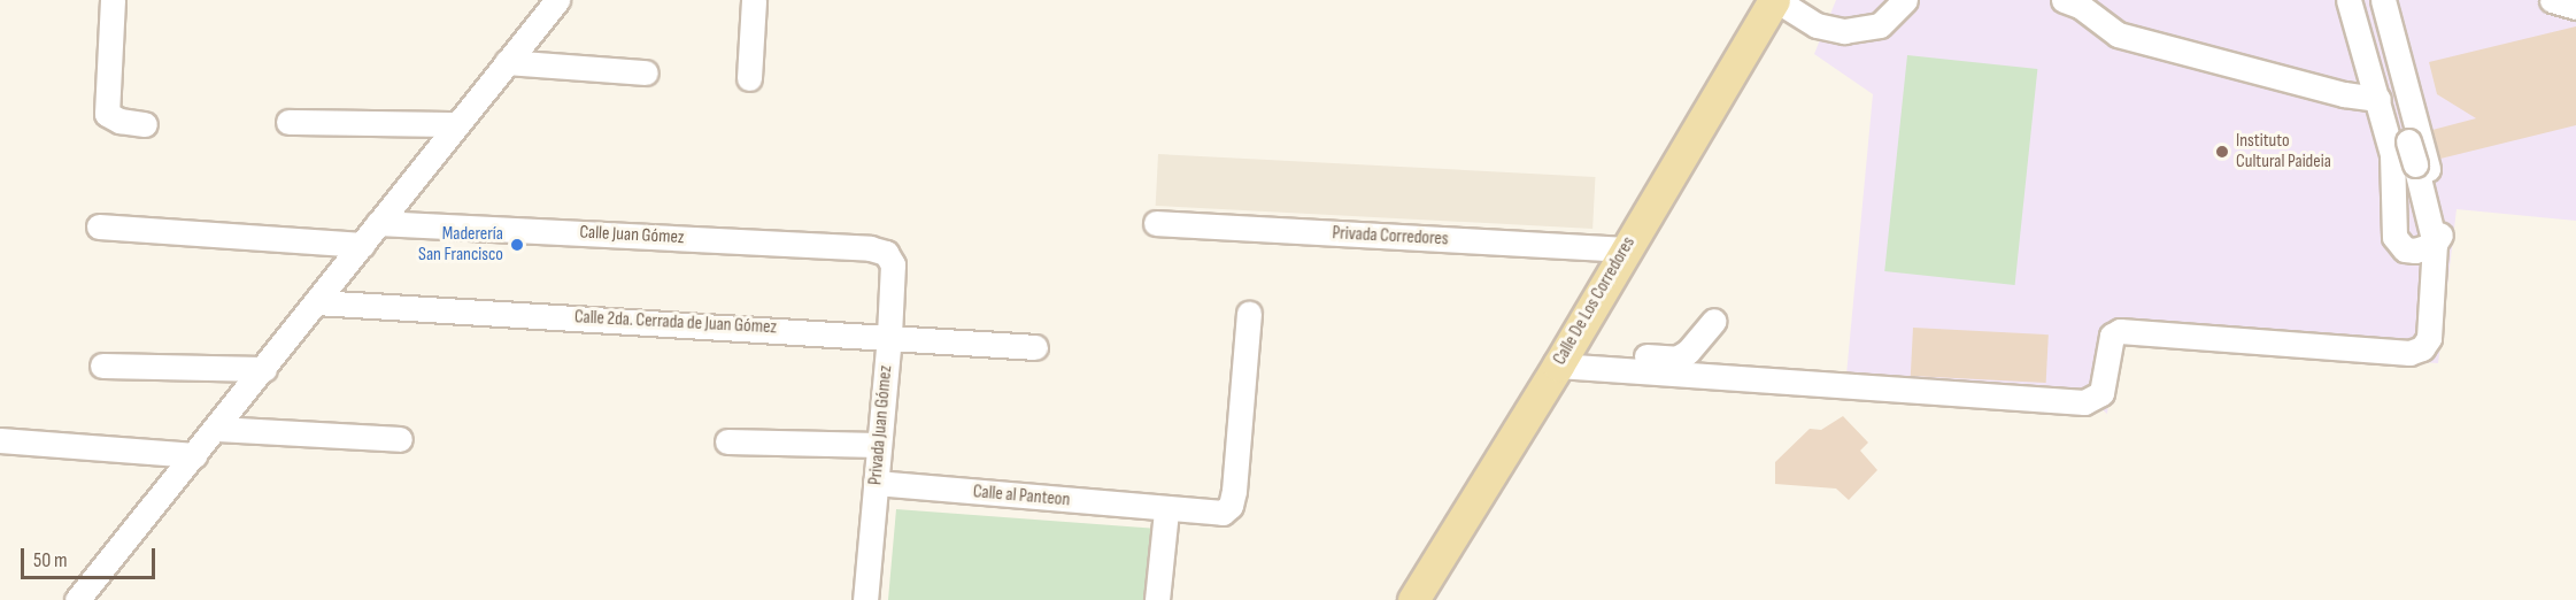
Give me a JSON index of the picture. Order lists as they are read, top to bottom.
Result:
{
  "streets": {
    "main road": ["Calle De Los Corredores"],
    "street": [
      "Calle Juan Gómez",
      "Privada Corredores",
      "Calle 2da. Cerrada de Juan Gómez",
      "Privada Juan Gómez",
      "Calle al Panteon"
    ]
  },
  "crossings": [
    ["Calle Juan Gómez", "Privada Juan Gómez"],
    ["Privada Corredores", "Calle De Los Corredores"],
    ["Calle 2da. Cerrada de Juan Gómez", "Privada Juan Gómez"],
    ["Privada Juan Gómez", "Calle al Panteon"]
  ],
  "places": ["Instituto Cultural Paideia", "Maderería San Francisco"],
  "scale_bar": "50 m"
}
